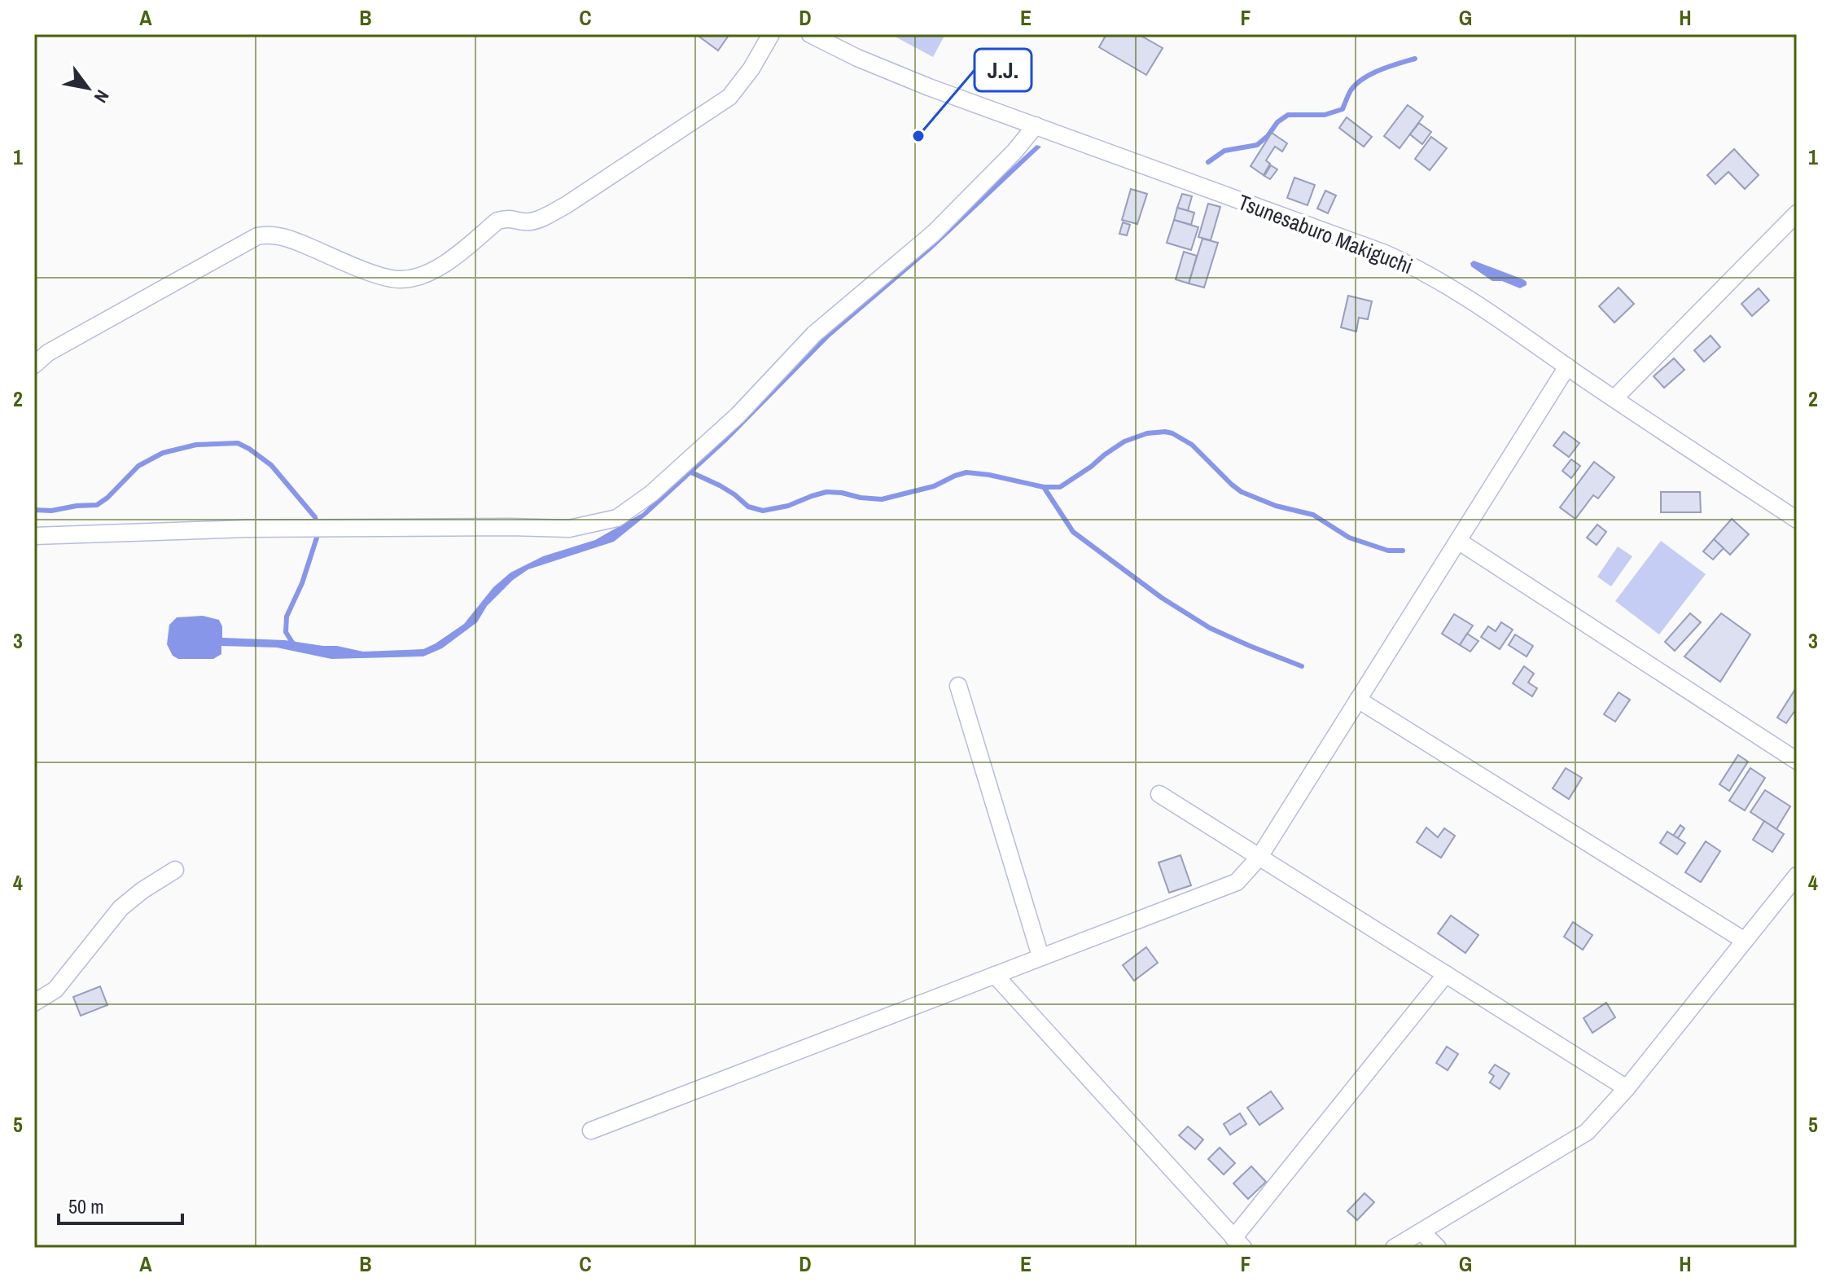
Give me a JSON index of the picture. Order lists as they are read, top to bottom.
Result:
{
  "streets": {
    "street": ["Tsunesaburo Makiguchi"]
  },
  "places": ["J.J."],
  "scale_bar": "50 m",
  "north": "bottom right",
  "grid": {
    "columns": [
      "A",
      "B",
      "C",
      "D",
      "E",
      "F",
      "G",
      "H"
    ],
    "rows": [
      "1",
      "2",
      "3",
      "4",
      "5"
    ]
  }
}
